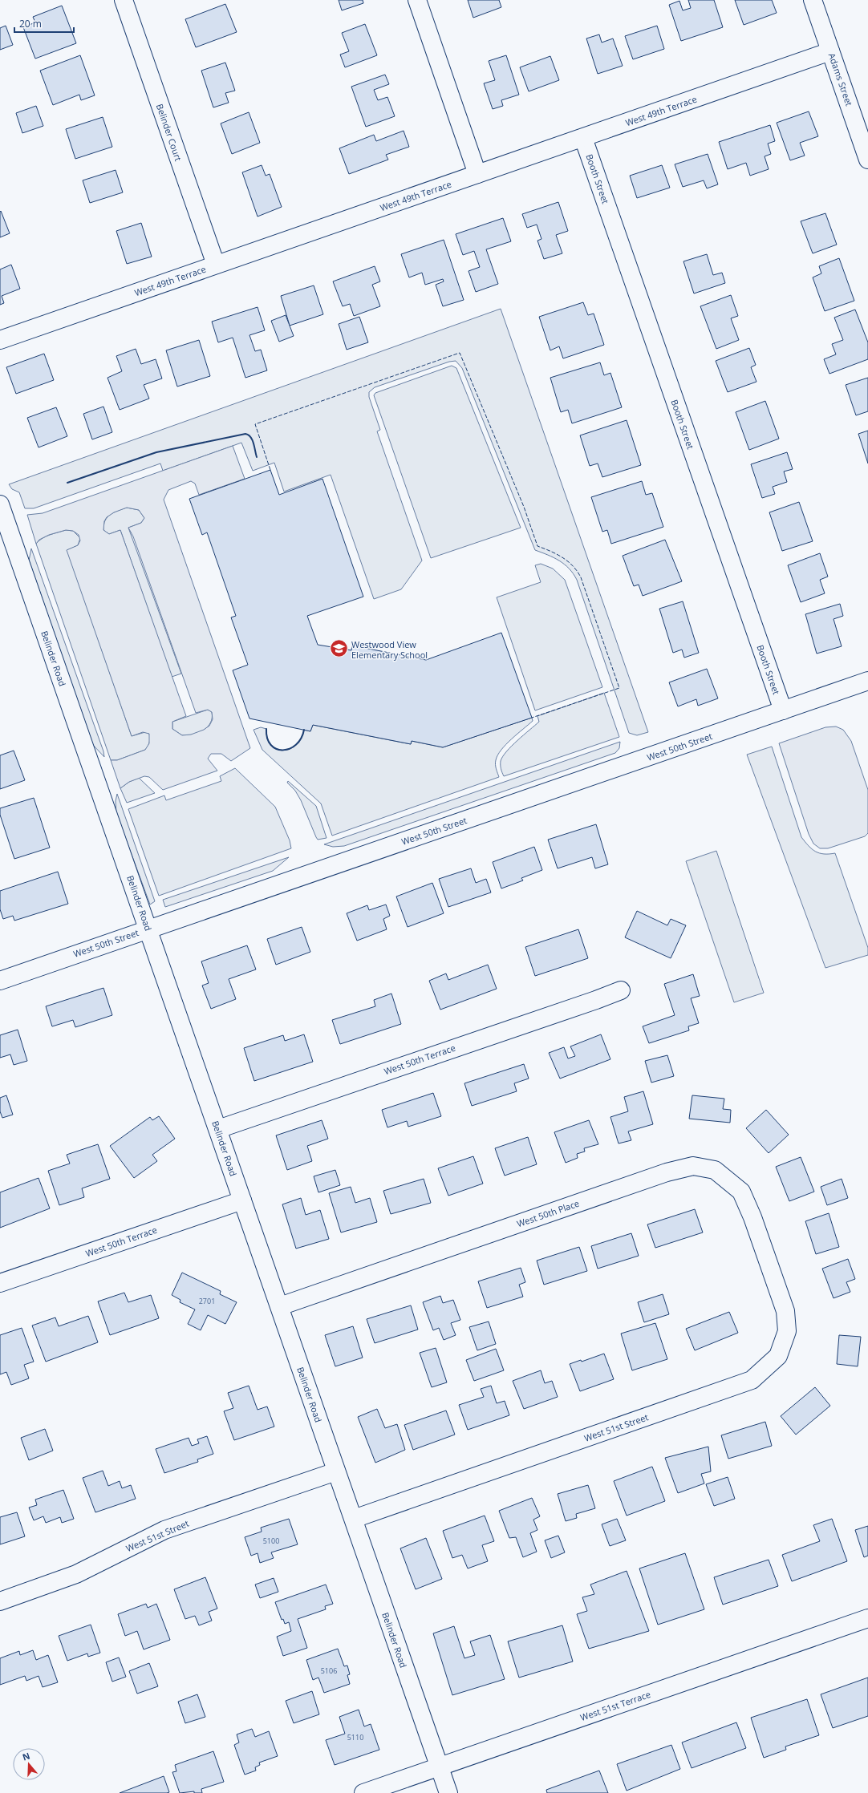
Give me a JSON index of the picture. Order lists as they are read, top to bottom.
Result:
{
  "streets": {
    "street": [
      "Adams Street",
      "West 49th Terrace",
      "Belinder Court",
      "Booth Street",
      "Belinder Road",
      "West 50th Street",
      "West 50th Terrace",
      "West 50th Place",
      "West 51st Street",
      "West 51st Terrace"
    ]
  },
  "crossings": [
    ["Adams Street", "West 49th Terrace"],
    ["West 49th Terrace", "Belinder Court"],
    ["West 49th Terrace", "Booth Street"],
    ["Booth Street", "West 50th Street"],
    ["Belinder Road", "West 50th Street"],
    ["Belinder Road", "West 50th Terrace"],
    ["Belinder Road", "West 50th Place"],
    ["Belinder Road", "West 51st Street"],
    ["Belinder Road", "West 51st Terrace"],
    ["West 50th Place", "West 51st Street"]
  ],
  "places": {
    "school or university": ["Westwood View Elementary School"]
  },
  "house_numbers": [
    "2701",
    "5100",
    "5106",
    "5110"
  ],
  "scale_bar": "20 m",
  "north": "top"
}
